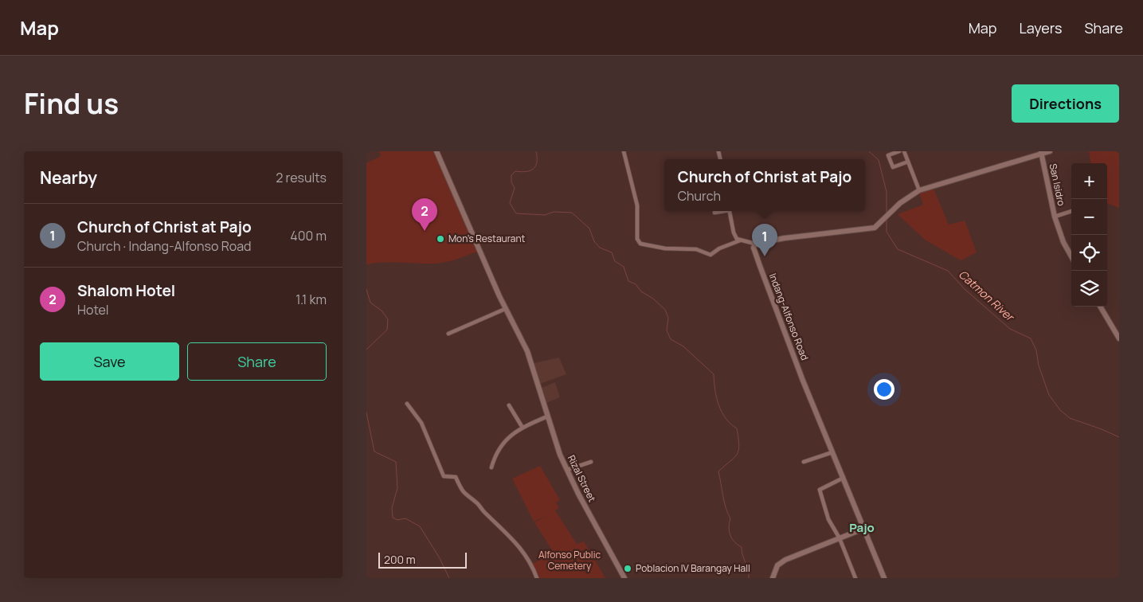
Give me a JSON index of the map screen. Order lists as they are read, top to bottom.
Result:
{
  "streets": {
    "main road": ["San Isidro", "Indang-Alfonso Road", "Rizal Street"]
  },
  "districts": ["Pajo"],
  "water": ["Catmon River"],
  "parks": ["Alfonso Public Cemetery"],
  "places": ["Mon's Restaurant", "Poblacion IV Barangay Hall"],
  "scale_bar": "200 m",
  "page": {
    "header": "Map",
    "nav": ["Map", "Layers", "Share"],
    "title": "Find us",
    "buttons": [
      "Directions",
      ["Save", "Share"]
    ],
    "heading": ["Nearby", "2 results"],
    "popup": ["Church of Christ at Pajo", "Church"],
    "map_buttons": ["+", "−"],
    "pins": ["2", "1"],
    "list": [
      {
        "mark": "1",
        "name": "Church of Christ at Pajo",
        "note": "Church · Indang-Alfonso Road",
        "value": "400 m"
      },
      {
        "mark": "2",
        "name": "Shalom Hotel",
        "note": "Hotel",
        "value": "1.1 km"
      }
    ],
    "scale": "200 m"
  }
}
